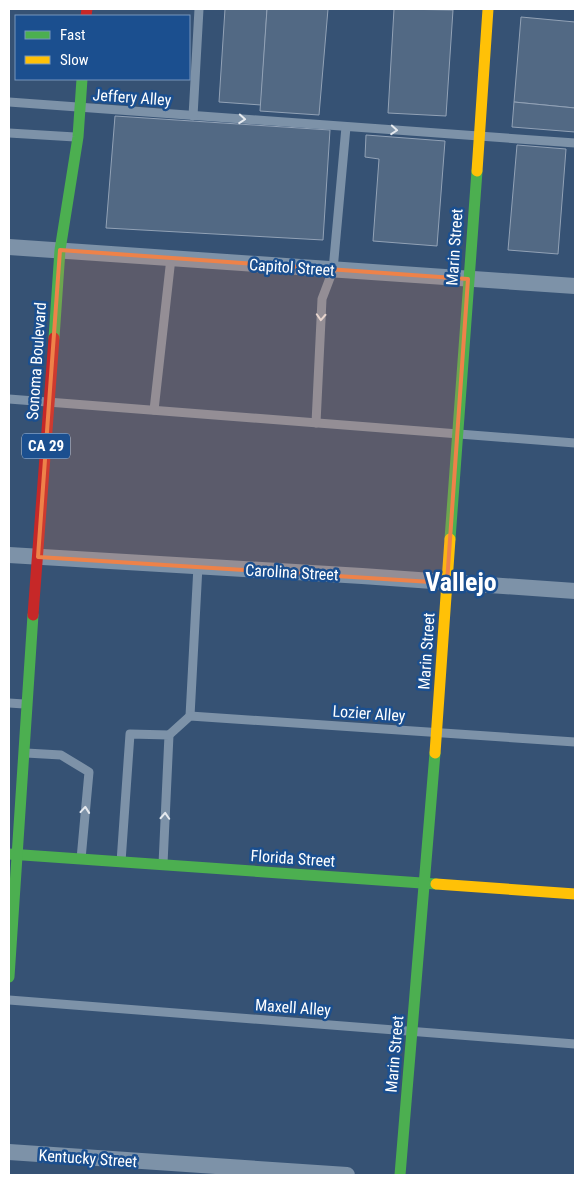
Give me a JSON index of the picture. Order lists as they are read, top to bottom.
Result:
{
  "streets": {
    "street": [
      "Marin Street",
      "Capitol Street",
      "Sonoma Boulevard",
      "CA 29",
      "Carolina Street",
      "Florida Street",
      "Kentucky Street"
    ],
    "lane": ["Jeffery Alley", "Lozier Alley", "Maxell Alley"]
  },
  "crossings": [
    ["Jeffery Alley", "Marin Street"],
    ["Jeffery Alley", "Sonoma Boulevard"],
    ["Marin Street", "Capitol Street"],
    ["Marin Street", "Carolina Street"],
    ["Marin Street", "Lozier Alley"],
    ["Marin Street", "Florida Street"],
    ["Marin Street", "Maxell Alley"],
    ["Capitol Street", "Sonoma Boulevard"],
    ["Sonoma Boulevard", "Carolina Street"],
    ["Sonoma Boulevard", "Florida Street"]
  ],
  "one_way": ["Jeffery Alley"],
  "districts": ["Vallejo"],
  "legend": ["Fast", "Slow"]
}
